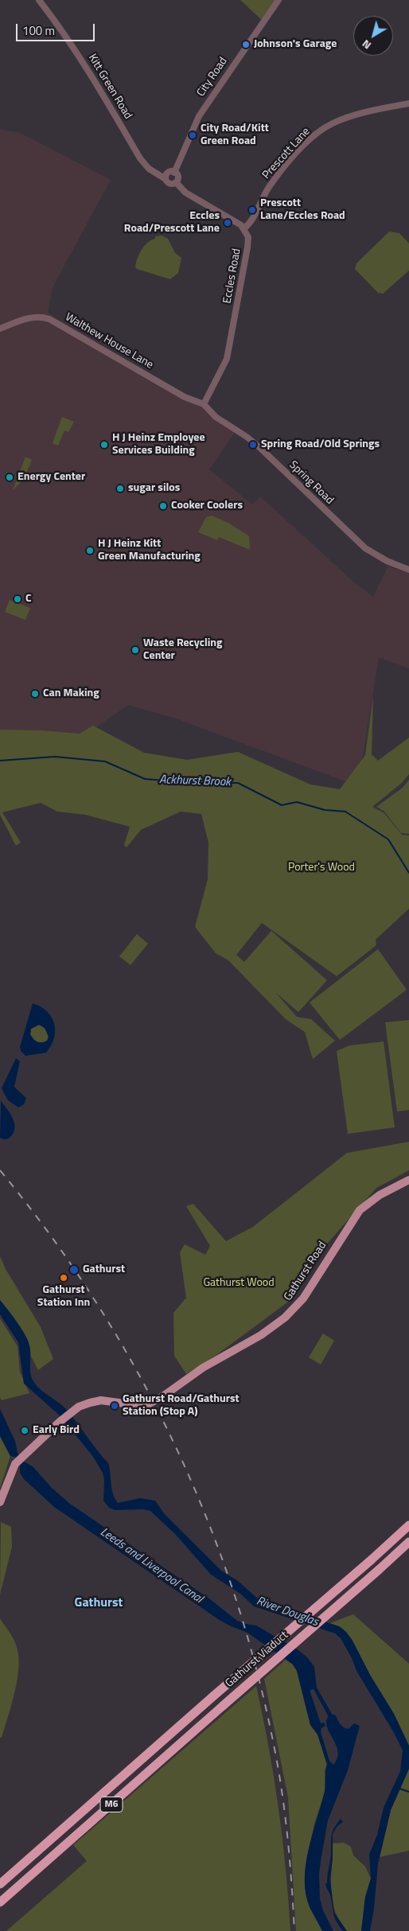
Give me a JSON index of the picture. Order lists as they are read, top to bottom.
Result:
{
  "streets": {
    "highway": ["Gathurst Viaduct", "M6"],
    "main road": ["Gathurst Road"],
    "street": [
      "City Road",
      "Kitt Green Road",
      "Prescott Lane",
      "Eccles Road",
      "Walthew House Lane",
      "Spring Road"
    ]
  },
  "crossings": [
    ["City Road", "Kitt Green Road"],
    ["Prescott Lane", "Eccles Road"],
    ["Eccles Road", "Walthew House Lane"],
    ["Eccles Road", "Spring Road"],
    ["Walthew House Lane", "Spring Road"]
  ],
  "districts": ["Gathurst"],
  "water": ["Ackhurst Brook", "Leeds and Liverpool Canal", "River Douglas"],
  "parks": ["Porter's Wood", "Gathurst Wood"],
  "places": [
    "Johnson's Garage",
    "City Road/Kitt Green Road",
    "Prescott Lane/Eccles Road",
    "Eccles Road/Prescott Lane",
    "H J Heinz Employee Services Building",
    "Spring Road/Old Springs",
    "Energy Center",
    "sugar silos",
    "Cooker Coolers",
    "H J Heinz Kitt Green Manufacturing",
    "C",
    "Waste Recycling Center",
    "Can Making",
    "Gathurst",
    "Gathurst Station Inn",
    "Gathurst Road/Gathurst Station (Stop A)",
    "Early Bird"
  ],
  "scale_bar": "100 m",
  "north": "bottom left"
}
